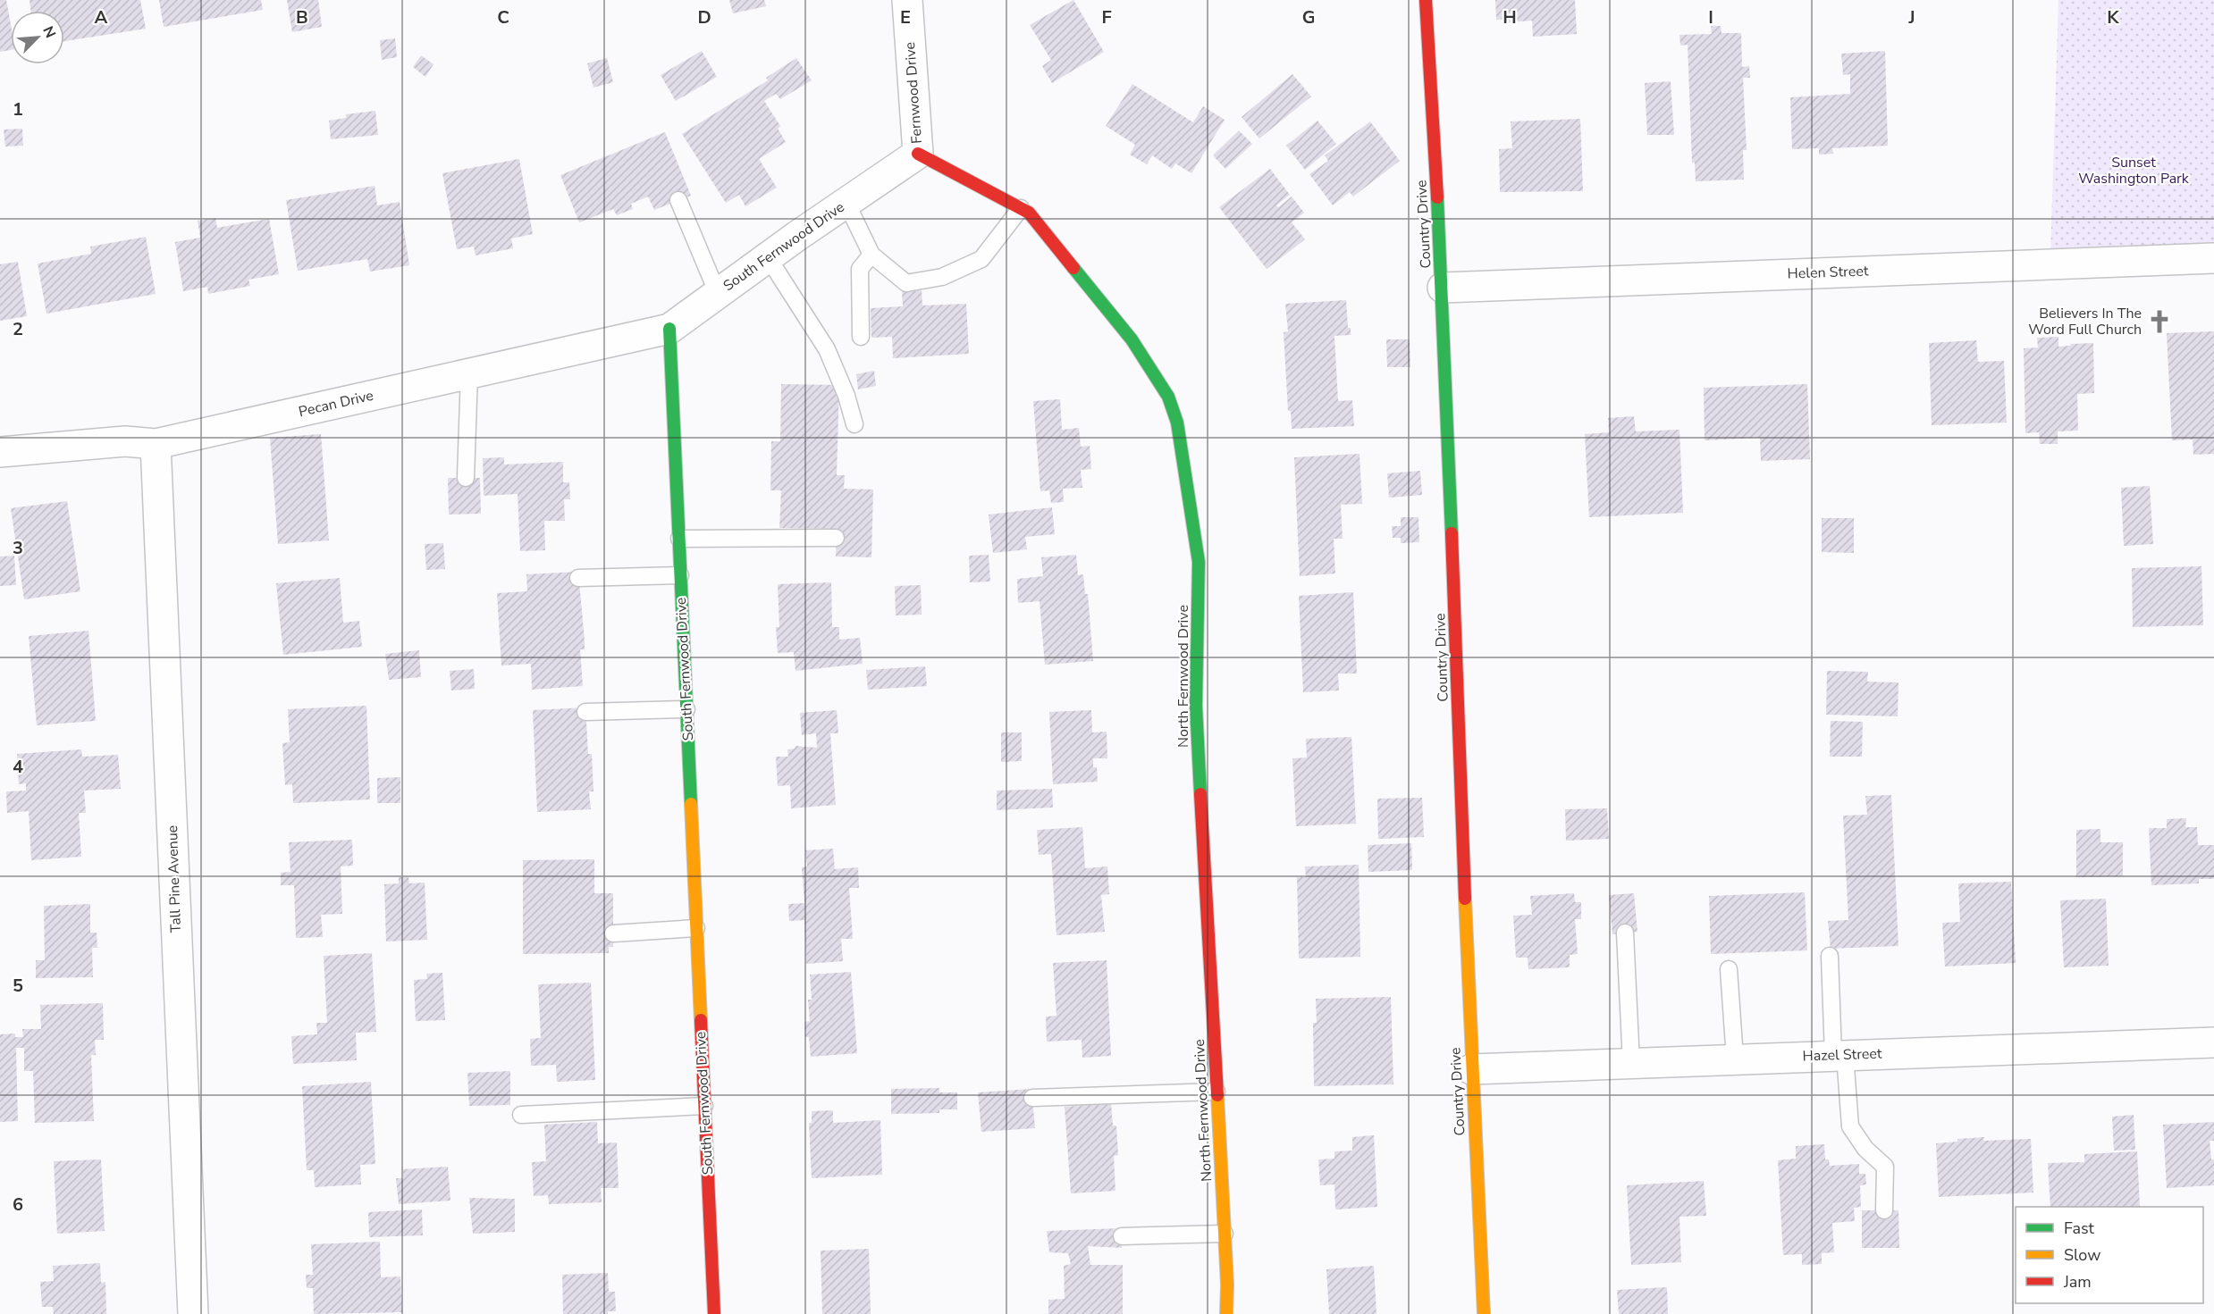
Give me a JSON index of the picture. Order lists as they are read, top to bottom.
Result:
{
  "streets": {
    "street": [
      "Fernwood Drive",
      "Country Drive",
      "South Fernwood Drive",
      "Helen Street",
      "Pecan Drive",
      "North Fernwood Drive",
      "Tall Pine Avenue",
      "Hazel Street"
    ]
  },
  "crossings": [
    ["Fernwood Drive", "South Fernwood Drive"],
    ["Fernwood Drive", "North Fernwood Drive"],
    ["Country Drive", "Helen Street"],
    ["Country Drive", "Hazel Street"],
    ["South Fernwood Drive", "Pecan Drive"],
    ["South Fernwood Drive", "North Fernwood Drive"],
    ["Pecan Drive", "Tall Pine Avenue"]
  ],
  "parks": ["Sunset Washington Park"],
  "places": {
    "church": ["Believers In The Word Full Church"]
  },
  "legend": ["Fast", "Slow", "Jam"],
  "north": "top right",
  "grid": {
    "columns": [
      "A",
      "B",
      "C",
      "D",
      "E",
      "F",
      "G",
      "H",
      "I",
      "J",
      "K"
    ],
    "rows": [
      "1",
      "2",
      "3",
      "4",
      "5",
      "6"
    ]
  }
}
